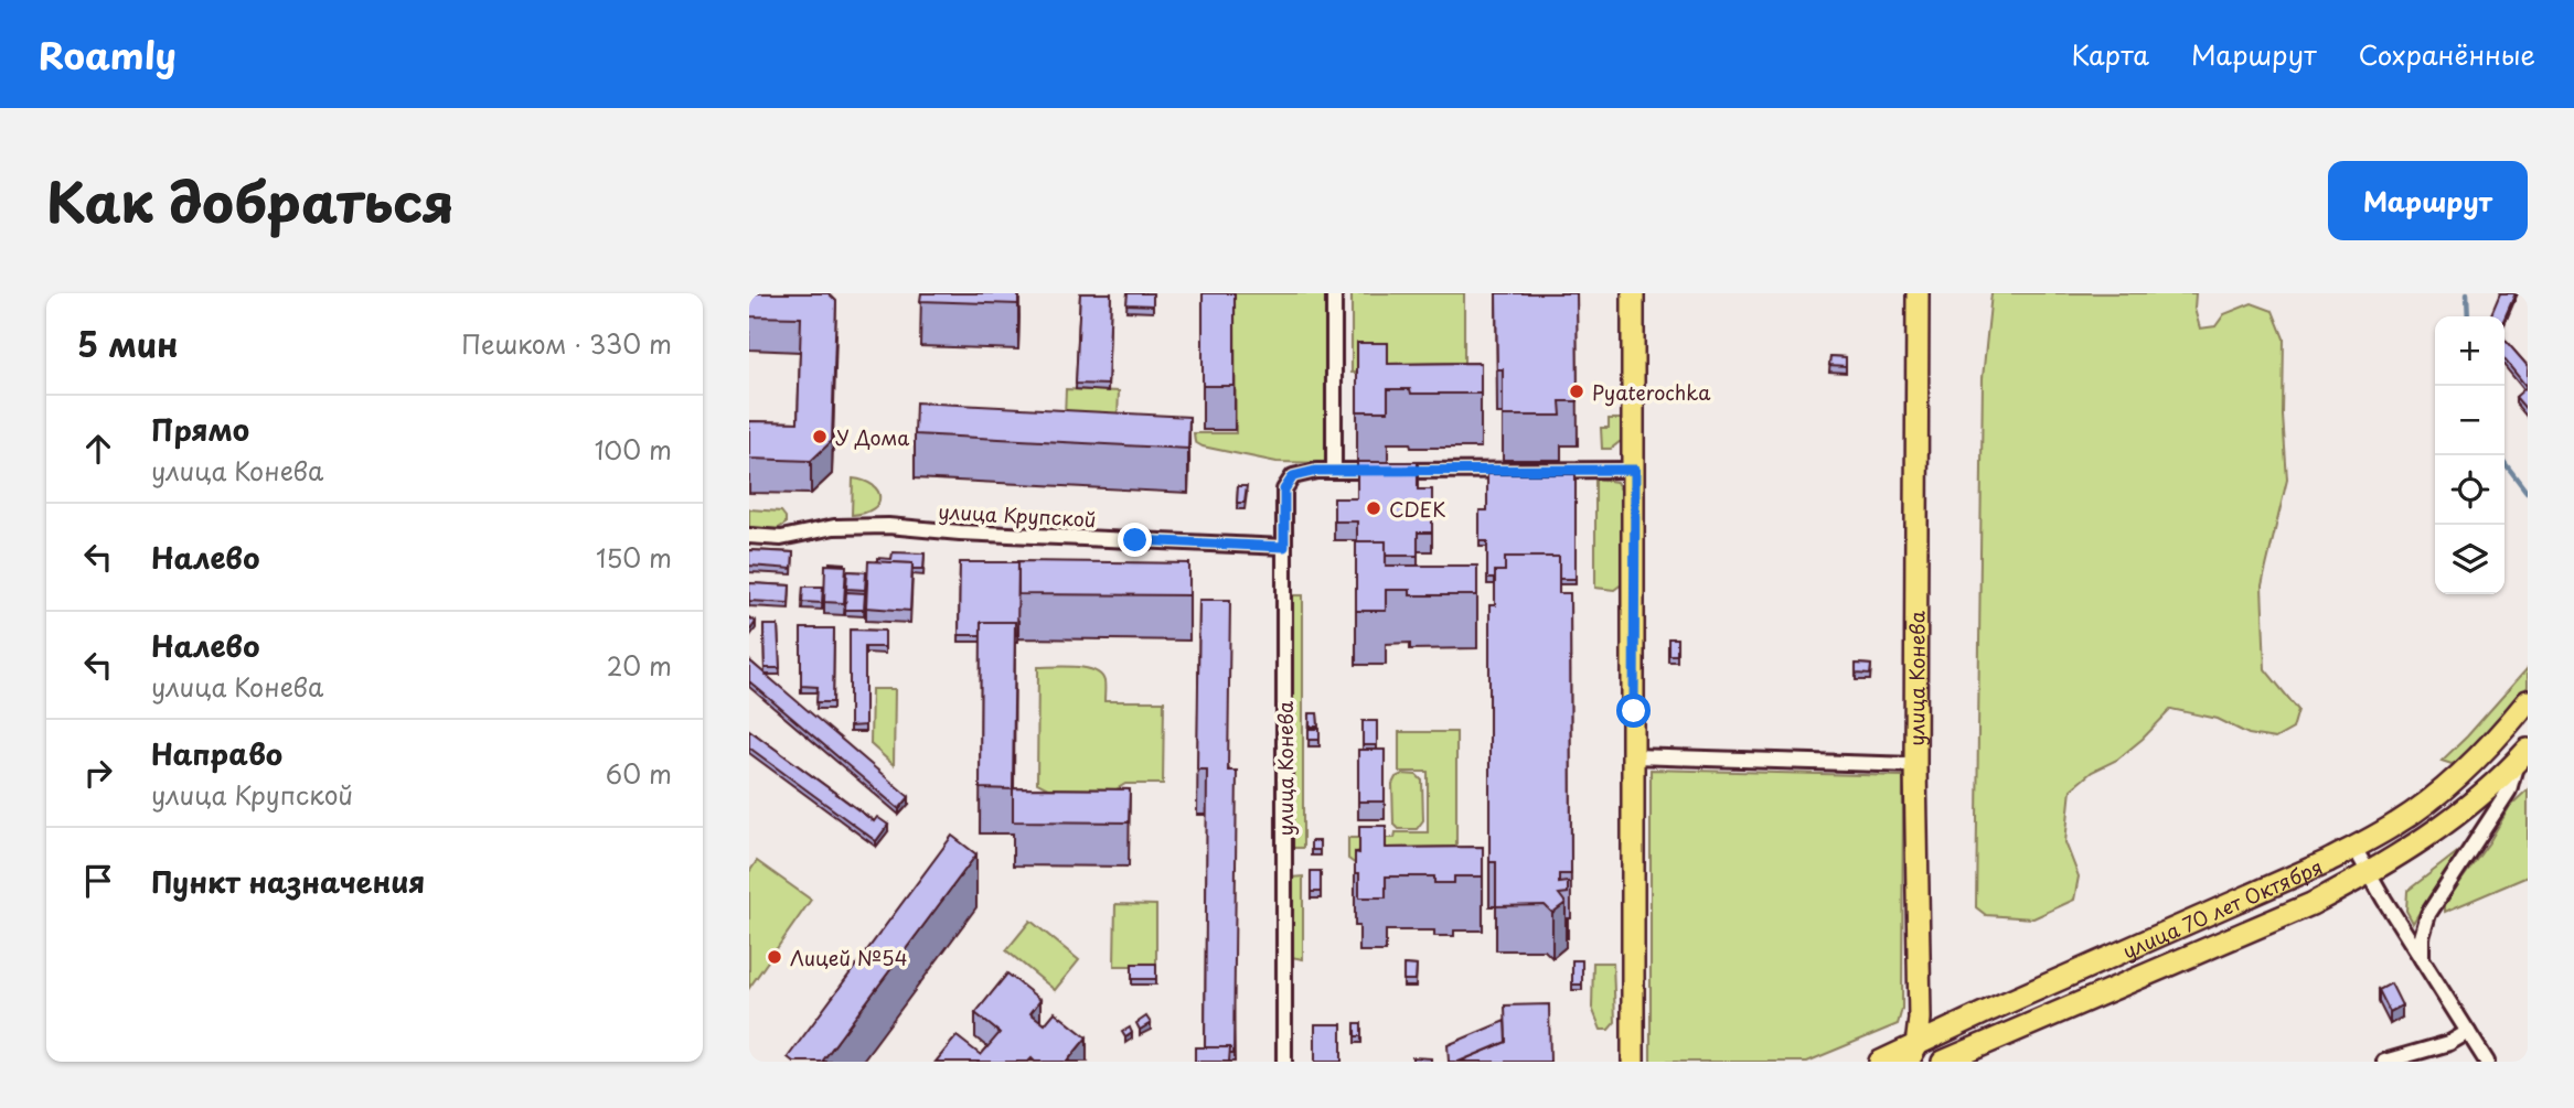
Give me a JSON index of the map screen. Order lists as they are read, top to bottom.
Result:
{
  "streets": {
    "main road": ["улица Конева", "улица 70 лет Октября"],
    "street": ["улица Крупской"]
  },
  "crossings": [
    ["улица Крупской", "улица Конева"],
    ["улица Конева", "улица 70 лет Октября"]
  ],
  "places": [
    "Pyaterochka",
    "У Дома",
    "CDEK",
    "Лицей №54"
  ],
  "page": {
    "header": "Roamly",
    "nav": ["Карта", "Маршрут", "Сохранённые"],
    "title": "Как добраться",
    "buttons": "Маршрут",
    "heading": ["5 мин", "Пешком · 330 m"],
    "map_buttons": ["+", "−"],
    "list": [
      ["Прямо", "улица Конева", "100 m"],
      ["Налево", "150 m"],
      ["Налево", "улица Конева", "20 m"],
      ["Направо", "улица Крупской", "60 m"],
      "Пункт назначения"
    ]
  }
}
